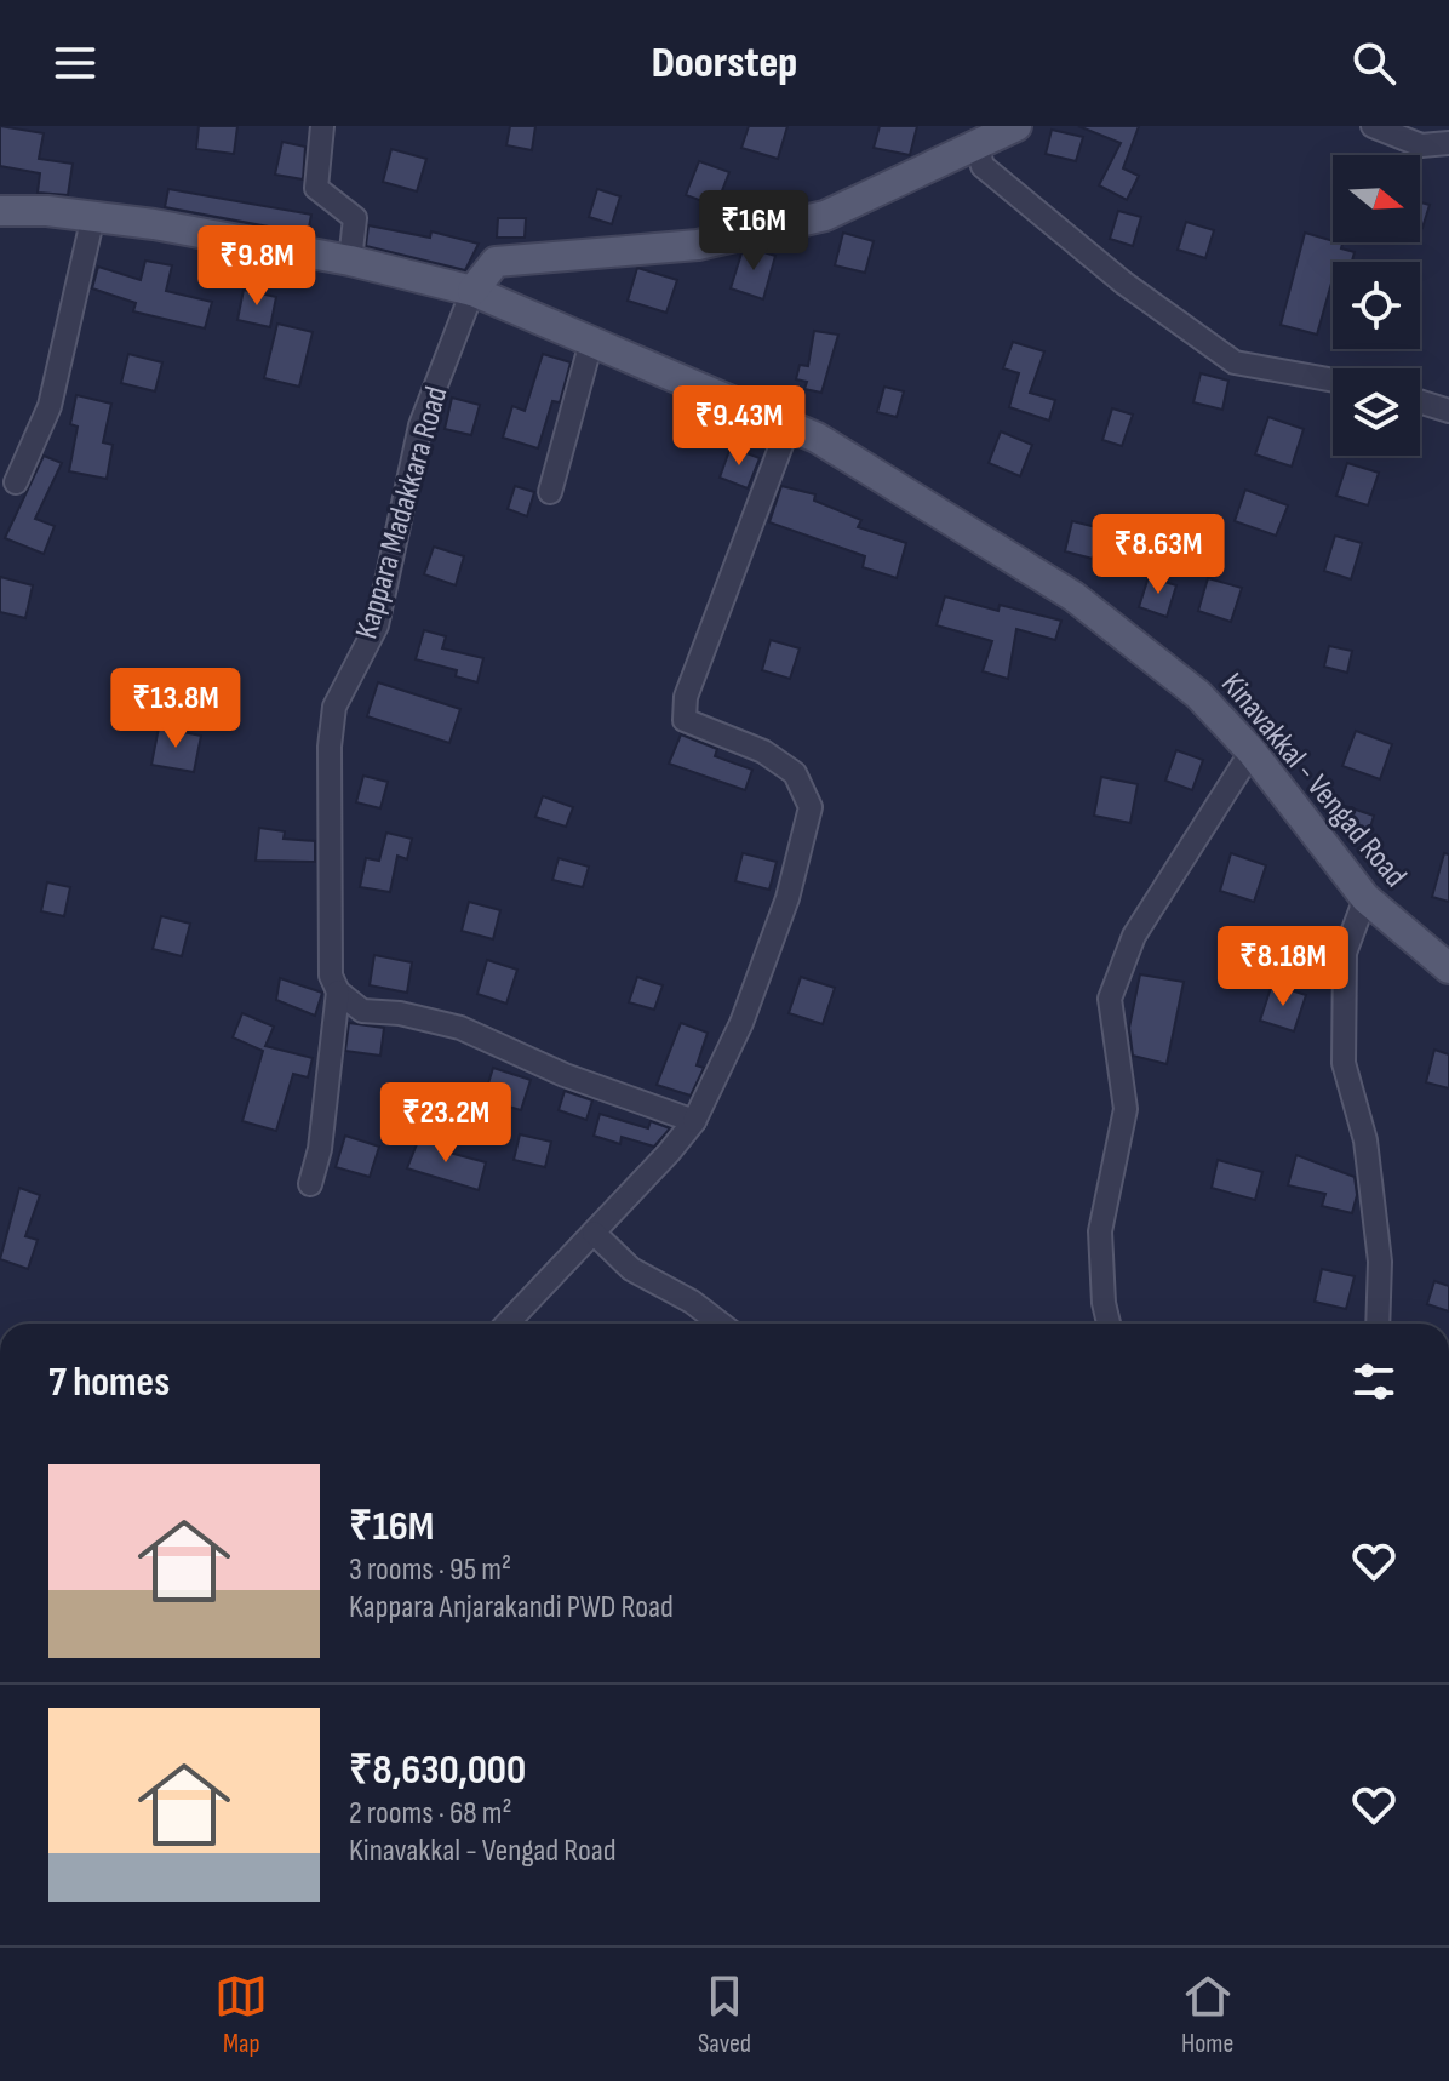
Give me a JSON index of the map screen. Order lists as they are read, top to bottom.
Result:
{
  "streets": {
    "main road": ["Kinavakkal - Vengad Road"],
    "street": ["Kappara Madakkara Road"]
  },
  "crossings": [
    ["Kappara Madakkara Road", "Kinavakkal - Vengad Road"]
  ],
  "north": "right",
  "page": {
    "header": "Doorstep",
    "price": [
      "₹16M",
      "₹9.8M",
      "₹9.43M",
      "₹8.63M",
      "₹13.8M",
      "₹8.18M",
      "₹23.2M"
    ],
    "heading": "7 homes",
    "list": [
      {
        "name": "₹16M",
        "note": "3 rooms · 95 m² · Kappara Anjarakandi PWD Road"
      },
      {
        "name": "₹8,630,000",
        "note": "2 rooms · 68 m² · Kinavakkal - Vengad Road"
      }
    ],
    "tabs": ["Map", "Saved", "Home"]
  }
}
